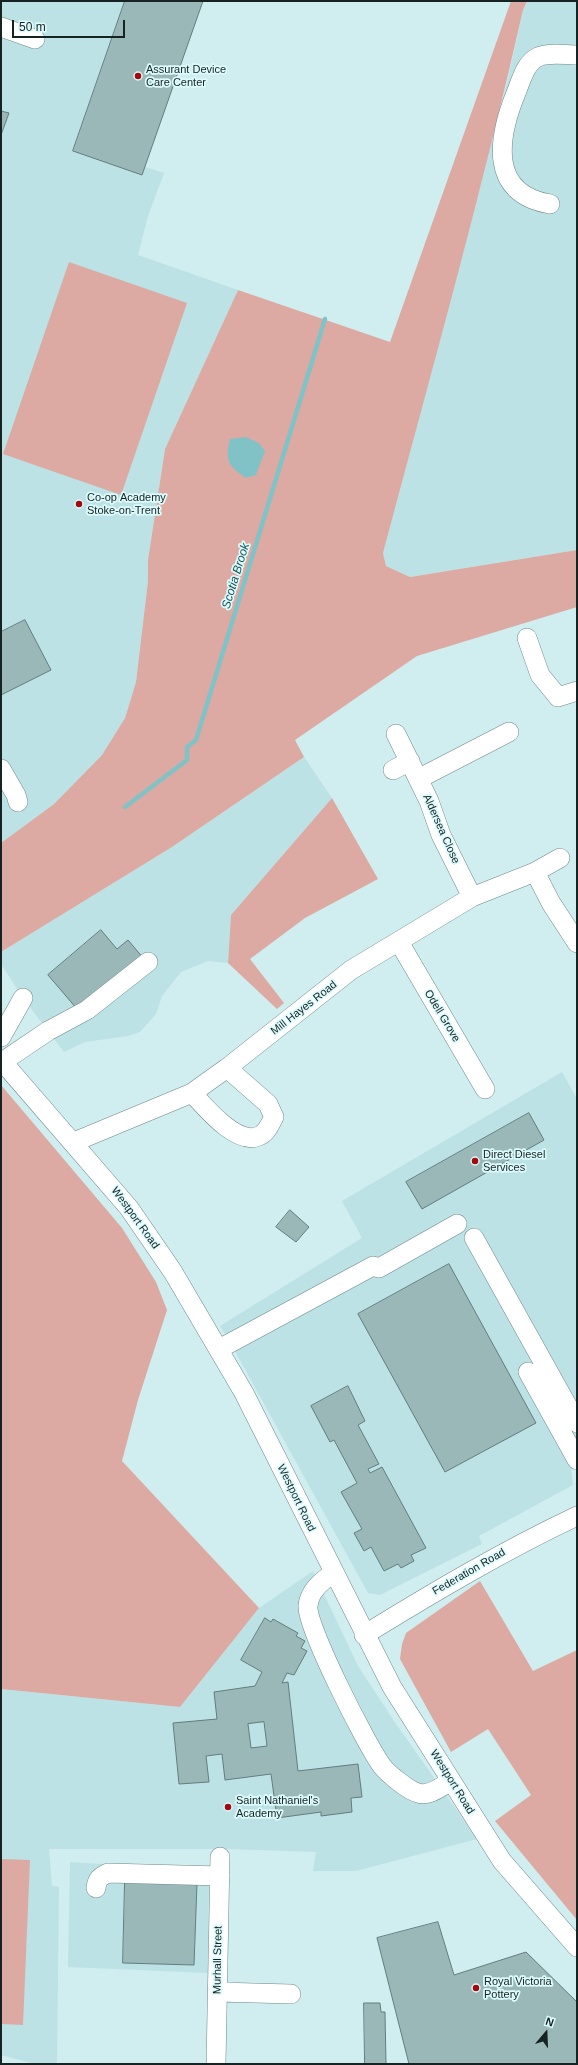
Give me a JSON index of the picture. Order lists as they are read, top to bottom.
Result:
{
  "streets": {
    "street": [
      "Aldersea Close",
      "Mill Hayes Road",
      "Odell Grove",
      "Westport Road",
      "Federation Road",
      "Murhall Street"
    ]
  },
  "crossings": [
    ["Aldersea Close", "Mill Hayes Road"],
    ["Mill Hayes Road", "Odell Grove"],
    ["Mill Hayes Road", "Westport Road"],
    ["Westport Road", "Federation Road"]
  ],
  "water": ["Scotia Brook"],
  "places": [
    "Assurant Device Care Center",
    "Co-op Academy Stoke-on-Trent",
    "Direct Diesel Services",
    "Saint Nathaniel's Academy",
    "Royal Victoria Pottery"
  ],
  "scale_bar": "50 m",
  "north": "top"
}
